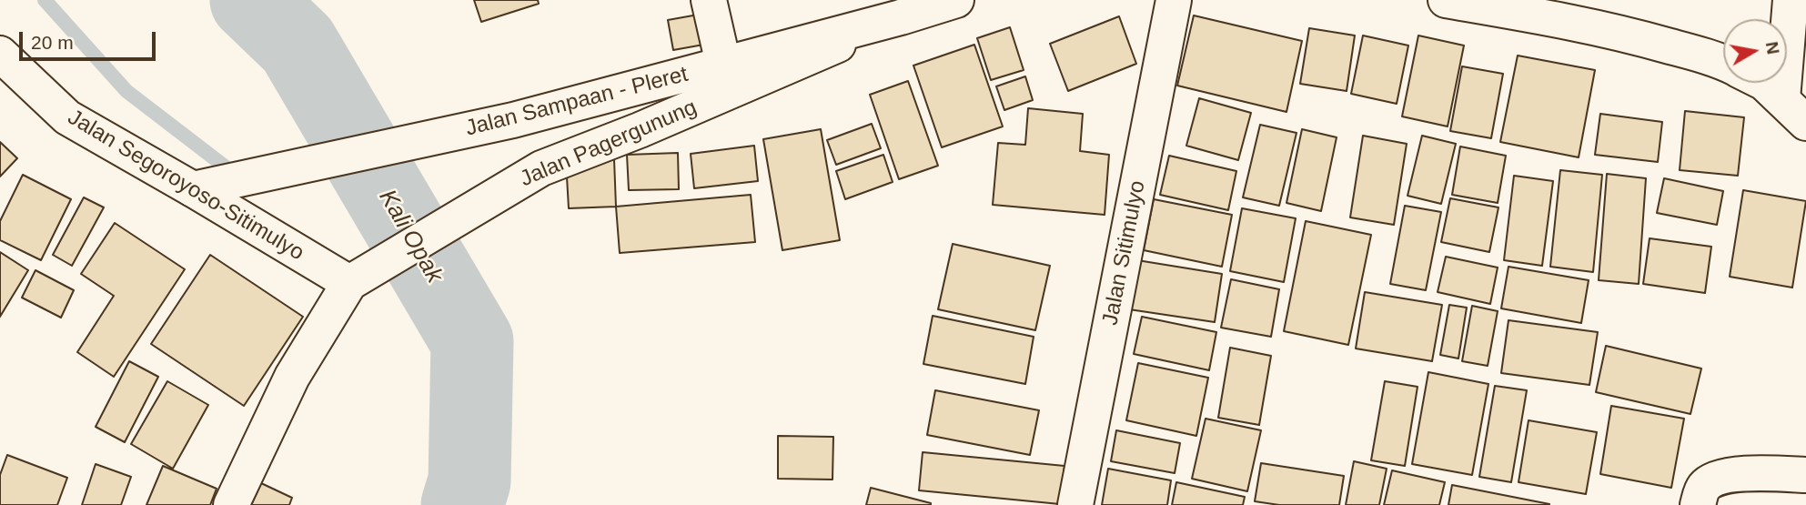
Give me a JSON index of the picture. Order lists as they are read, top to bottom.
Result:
{
  "streets": {
    "street": [
      "Jalan Sampaan - Pleret",
      "Jalan Pagergunung",
      "Jalan Segoroyoso-Sitimulyo",
      "Jalan Sitimulyo"
    ]
  },
  "crossings": [
    ["Jalan Sampaan - Pleret", "Jalan Pagergunung"],
    ["Jalan Sampaan - Pleret", "Jalan Segoroyoso-Sitimulyo"],
    ["Jalan Pagergunung", "Jalan Segoroyoso-Sitimulyo"]
  ],
  "water": ["Kali Opak"],
  "scale_bar": "20 m",
  "north": "right"
}
